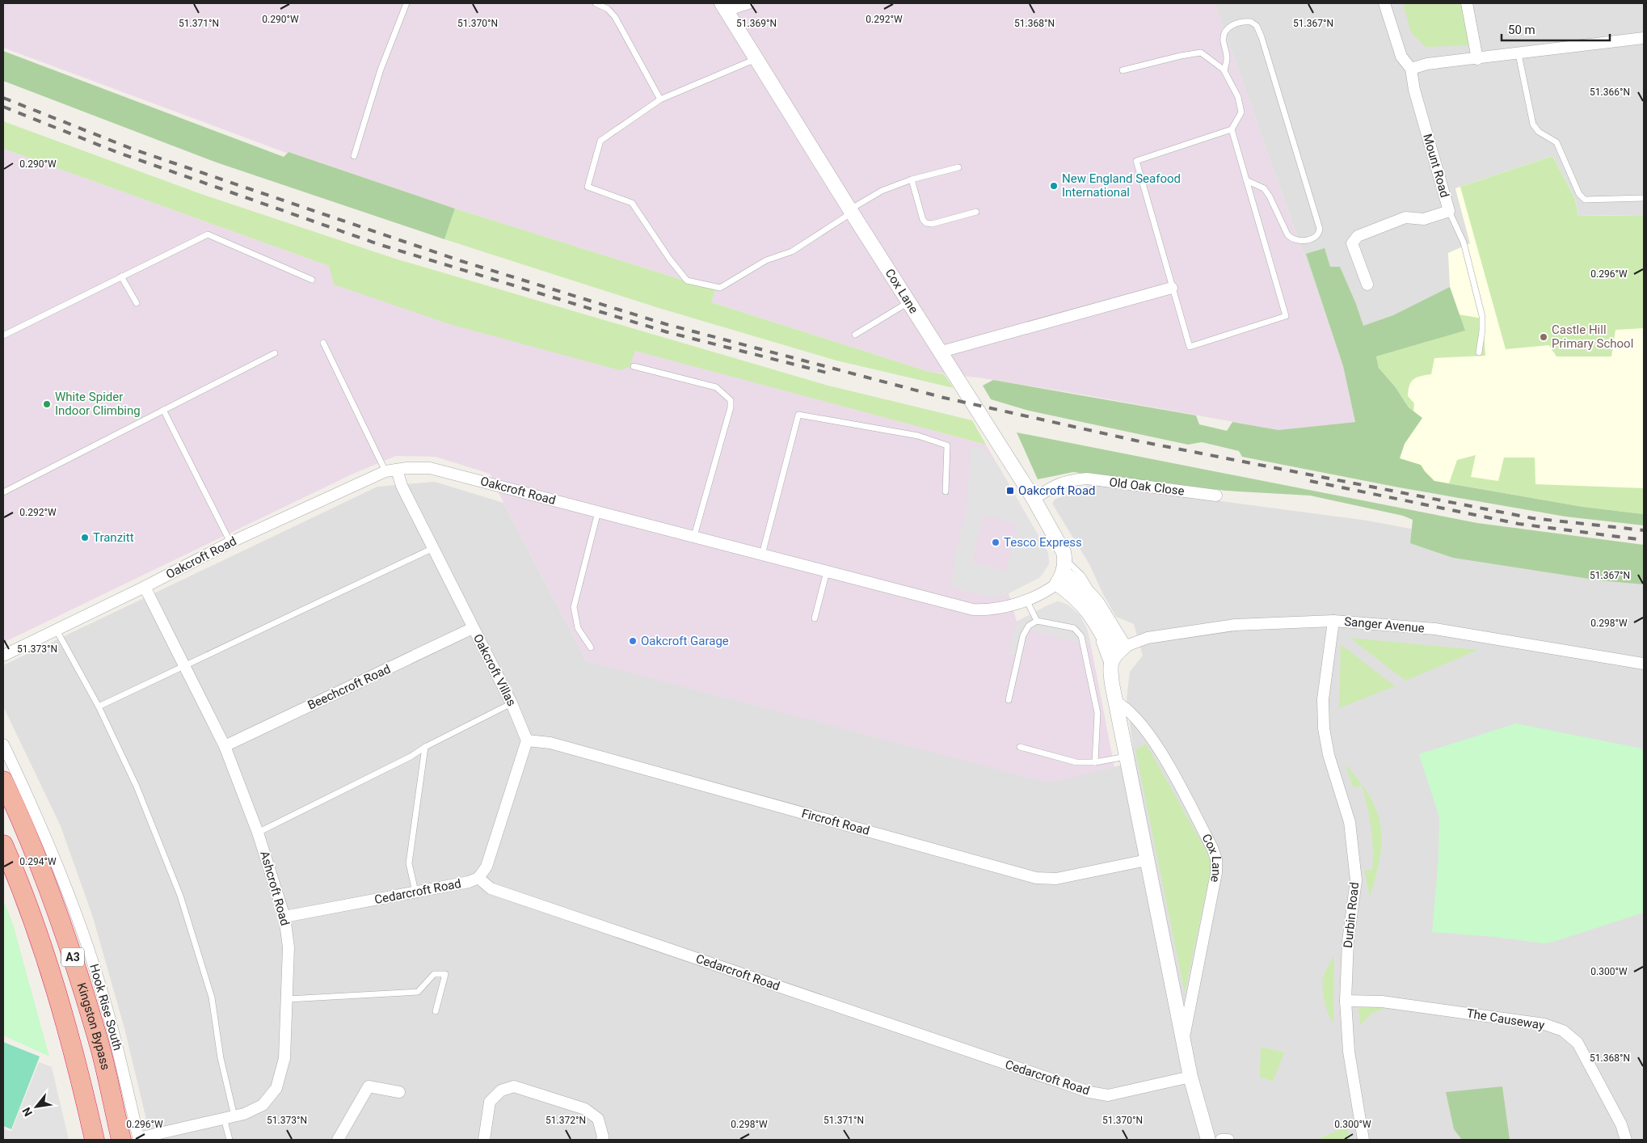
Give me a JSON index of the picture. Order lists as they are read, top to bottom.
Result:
{
  "streets": {
    "highway": ["A3", "Kingston Bypass"],
    "street": [
      "Mount Road",
      "Cox Lane",
      "Old Oak Close",
      "Oakcroft Road",
      "Sanger Avenue",
      "Oakcroft Villas",
      "Beechcroft Road",
      "Fircroft Road",
      "Ashcroft Road",
      "Cedarcroft Road",
      "Durbin Road",
      "Hook Rise South",
      "The Causeway"
    ]
  },
  "crossings": [
    ["Cox Lane", "Old Oak Close"],
    ["Cox Lane", "Oakcroft Road"],
    ["Cox Lane", "Sanger Avenue"],
    ["Cox Lane", "Fircroft Road"],
    ["Cox Lane", "Cedarcroft Road"],
    ["Oakcroft Road", "Oakcroft Villas"],
    ["Oakcroft Road", "Ashcroft Road"],
    ["Sanger Avenue", "Durbin Road"],
    ["Oakcroft Villas", "Beechcroft Road"],
    ["Oakcroft Villas", "Fircroft Road"],
    ["Beechcroft Road", "Ashcroft Road"],
    ["Ashcroft Road", "Cedarcroft Road"],
    ["Ashcroft Road", "Hook Rise South"],
    ["Ashcroft Road", "Kingston Bypass"],
    ["Durbin Road", "The Causeway"],
    ["Hook Rise South", "Kingston Bypass"]
  ],
  "places": {
    "other": [
      "New England Seafood International",
      "Castle Hill Primary School",
      "White Spider Indoor Climbing",
      "Tranzitt",
      "Tesco Express",
      "Oakcroft Garage"
    ],
    "transit": ["Oakcroft Road"]
  },
  "scale_bar": "50 m",
  "north": "bottom left",
  "coordinates": [
    "0.290°W",
    "0.292°W",
    "51.371°N",
    "51.368°N",
    "51.370°N",
    "51.369°N",
    "51.367°N",
    "51.366°N",
    "0.296°W",
    "0.298°W",
    "51.373°N",
    "0.294°W",
    "0.300°W",
    "51.372°N"
  ]
}
